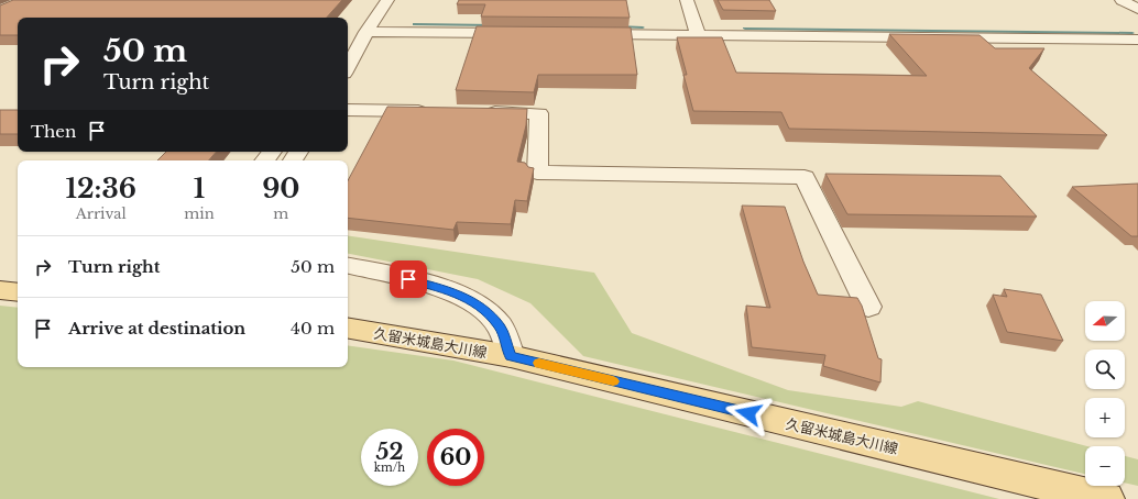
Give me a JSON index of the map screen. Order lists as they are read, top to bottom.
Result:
{
  "streets": {
    "main road": ["久留米城島大川線"]
  },
  "north": "left",
  "page": {
    "turn": ["50 m", "Turn right"],
    "then": "Then",
    "eta": [
      "12:36",
      "Arrival",
      "1",
      "min",
      "90",
      "m"
    ],
    "list": [
      {
        "name": "Turn right",
        "value": "50 m"
      },
      {
        "name": "Arrive at destination",
        "value": "40 m"
      }
    ],
    "map_buttons": ["+", "−"],
    "speed": "52 km/h",
    "limit": "60"
  }
}
